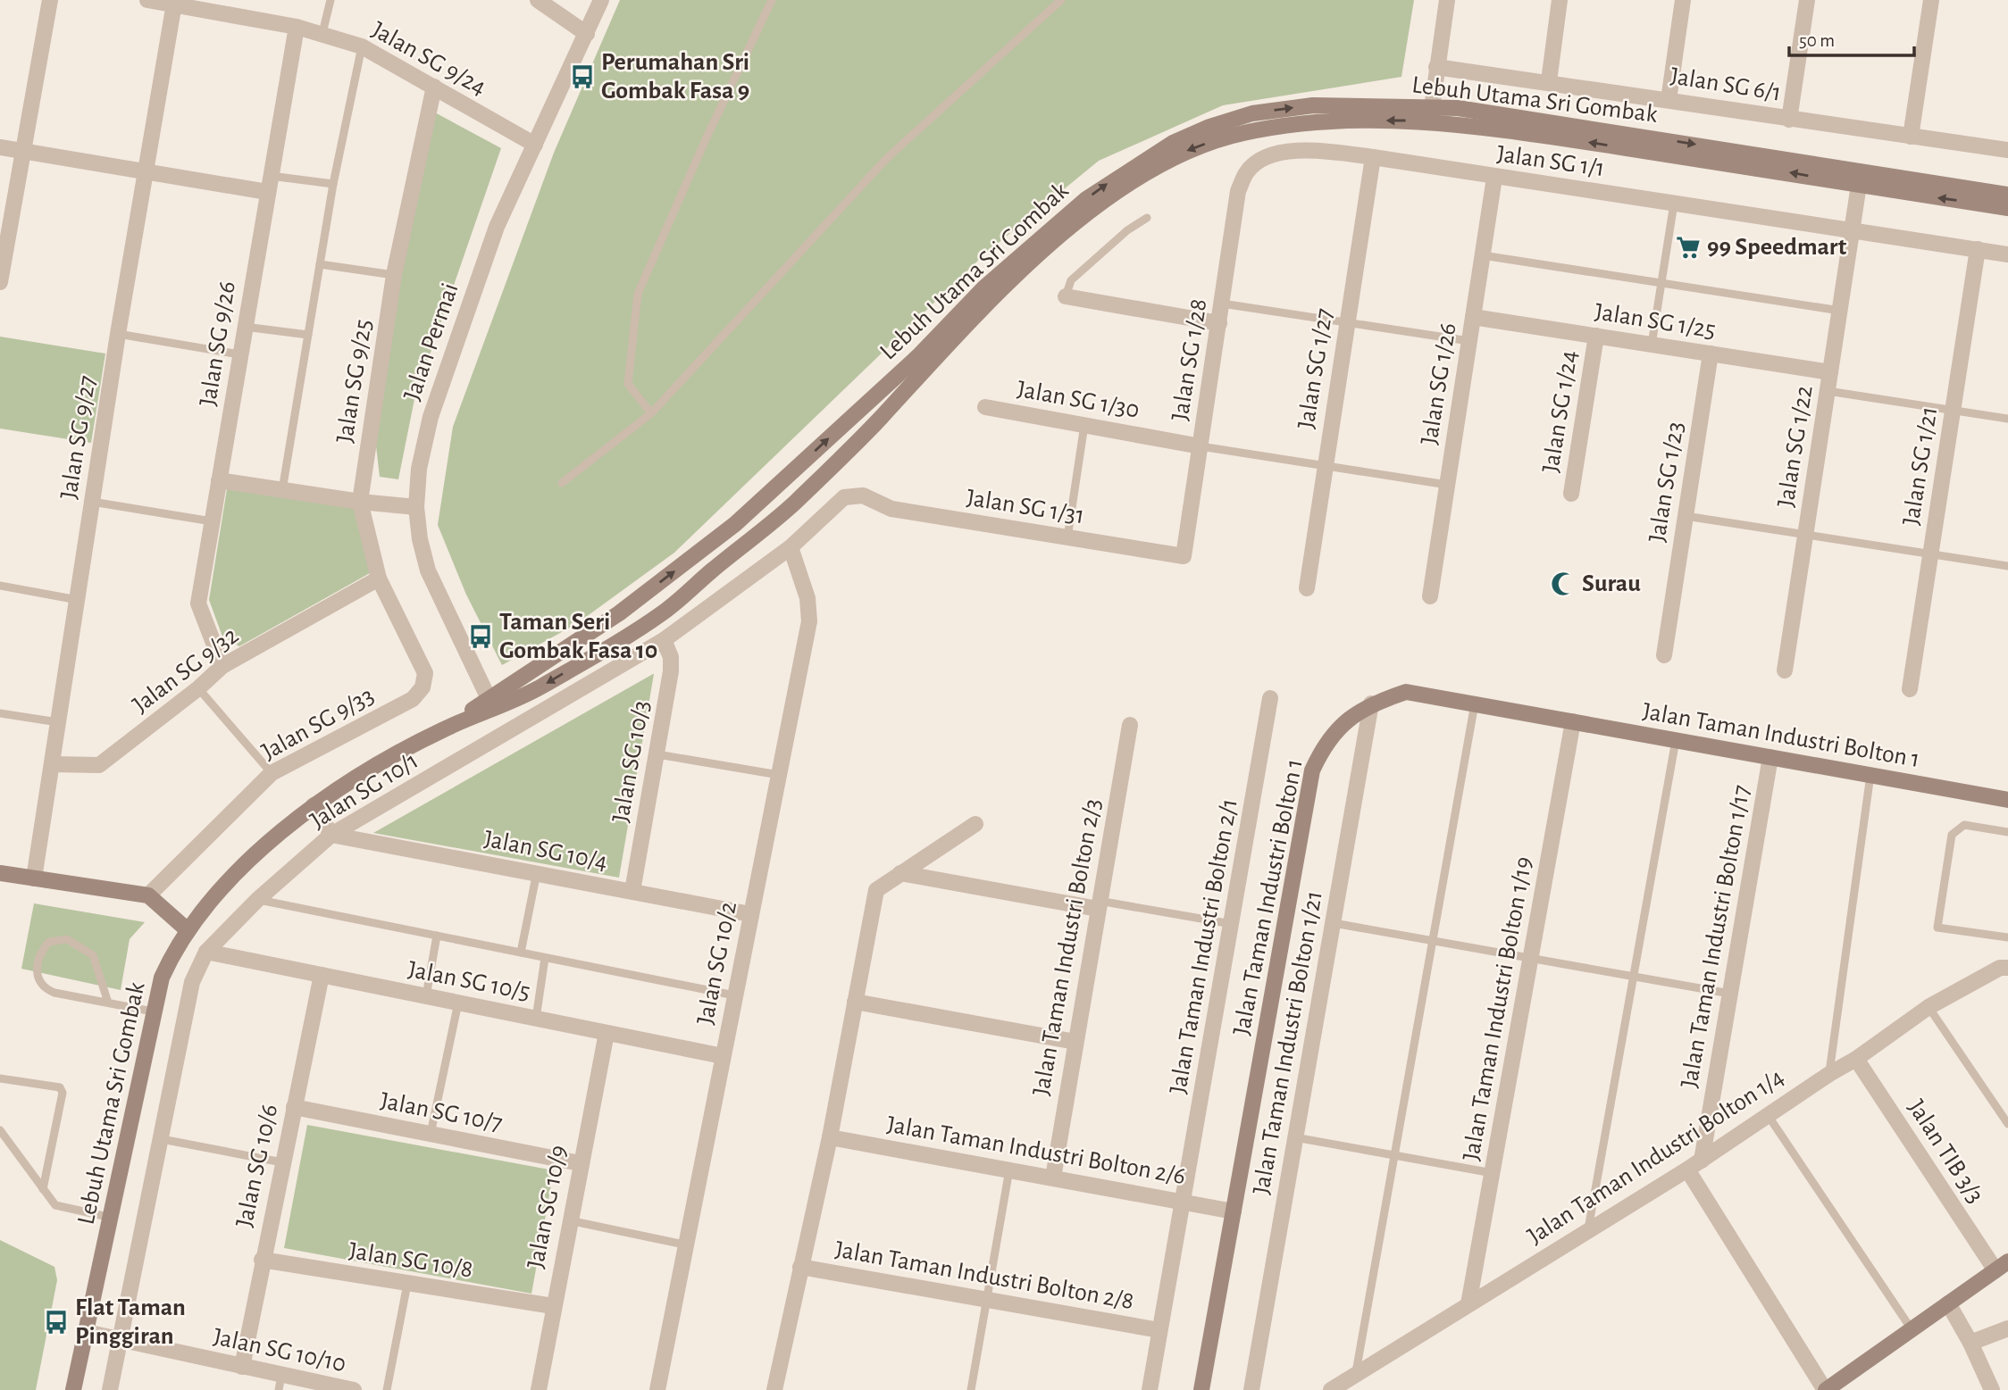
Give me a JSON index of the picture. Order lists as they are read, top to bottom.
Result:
{
  "streets": {
    "street": [
      "Jalan SG 9/24",
      "Jalan SG 6/1",
      "Lebuh Utama Sri Gombak",
      "Jalan SG 1/1",
      "Jalan SG 1/25",
      "Jalan Permai",
      "Jalan SG 9/26",
      "Jalan SG 1/28",
      "Jalan SG 1/27",
      "Jalan SG 9/25",
      "Jalan SG 1/26",
      "Jalan SG 1/30",
      "Jalan SG 1/24",
      "Jalan SG 9/27",
      "Jalan SG 1/22",
      "Jalan SG 1/21",
      "Jalan SG 1/23",
      "Jalan SG 1/31",
      "Jalan SG 9/32",
      "Jalan SG 9/33",
      "Jalan Taman Industri Bolton 1",
      "Jalan SG 10/3",
      "Jalan SG 10/1",
      "Jalan SG 10/4",
      "Jalan Taman Industri Bolton 1/17",
      "Jalan Taman Industri Bolton 2/1",
      "Jalan Taman Industri Bolton 2/3",
      "Jalan SG 10/2",
      "Jalan SG 10/5",
      "Jalan Taman Industri Bolton 1/19",
      "Jalan Taman Industri Bolton 1/21",
      "Jalan SG 10/7",
      "Jalan Taman Industri Bolton 2/6",
      "Jalan TIB 3/3",
      "Jalan Taman Industri Bolton 1/4",
      "Jalan SG 10/6",
      "Jalan SG 10/9",
      "Jalan SG 10/8",
      "Jalan Taman Industri Bolton 2/8",
      "Jalan SG 10/10"
    ]
  },
  "crossings": [
    ["Jalan SG 9/24", "Jalan Permai"],
    ["Jalan SG 9/24", "Jalan SG 9/26"],
    ["Jalan SG 9/24", "Jalan SG 9/25"],
    ["Jalan SG 9/24", "Jalan SG 9/27"],
    ["Lebuh Utama Sri Gombak", "Jalan Permai"],
    ["Lebuh Utama Sri Gombak", "Jalan SG 10/10"],
    ["Jalan SG 1/1", "Jalan SG 1/28"],
    ["Jalan SG 1/1", "Jalan SG 1/27"],
    ["Jalan SG 1/1", "Jalan SG 1/26"],
    ["Jalan SG 1/1", "Jalan SG 1/22"],
    ["Jalan SG 1/1", "Jalan SG 1/21"],
    ["Jalan SG 1/25", "Jalan SG 1/26"],
    ["Jalan SG 1/25", "Jalan SG 1/24"],
    ["Jalan SG 1/25", "Jalan SG 1/22"],
    ["Jalan SG 1/25", "Jalan SG 1/23"],
    ["Jalan SG 9/26", "Jalan SG 9/32"],
    ["Jalan SG 1/28", "Jalan SG 1/30"],
    ["Jalan SG 1/28", "Jalan SG 1/31"],
    ["Jalan SG 9/25", "Jalan SG 9/32"],
    ["Jalan SG 9/25", "Jalan SG 9/33"],
    ["Jalan SG 9/27", "Jalan SG 9/32"],
    ["Jalan SG 1/31", "Jalan SG 10/1"],
    ["Jalan Taman Industri Bolton 1", "Jalan Taman Industri Bolton 1/17"],
    ["Jalan Taman Industri Bolton 1", "Jalan Taman Industri Bolton 1/19"],
    ["Jalan Taman Industri Bolton 1", "Jalan Taman Industri Bolton 1/21"],
    ["Jalan Taman Industri Bolton 1", "Jalan Taman Industri Bolton 2/6"],
    ["Jalan SG 10/3", "Jalan SG 10/1"],
    ["Jalan SG 10/3", "Jalan SG 10/4"],
    ["Jalan SG 10/1", "Jalan SG 10/4"],
    ["Jalan SG 10/1", "Jalan SG 10/2"],
    ["Jalan SG 10/1", "Jalan SG 10/5"],
    ["Jalan SG 10/1", "Jalan SG 10/10"],
    ["Jalan SG 10/4", "Jalan SG 10/2"],
    ["Jalan Taman Industri Bolton 1/17", "Jalan Taman Industri Bolton 1/4"],
    ["Jalan Taman Industri Bolton 2/1", "Jalan Taman Industri Bolton 2/6"],
    ["Jalan Taman Industri Bolton 2/1", "Jalan Taman Industri Bolton 2/8"],
    ["Jalan Taman Industri Bolton 2/3", "Jalan Taman Industri Bolton 2/6"],
    ["Jalan SG 10/2", "Jalan SG 10/5"],
    ["Jalan SG 10/5", "Jalan SG 10/6"],
    ["Jalan SG 10/5", "Jalan SG 10/9"],
    ["Jalan Taman Industri Bolton 1/19", "Jalan Taman Industri Bolton 1/4"],
    ["Jalan SG 10/7", "Jalan SG 10/6"],
    ["Jalan SG 10/7", "Jalan SG 10/9"],
    ["Jalan TIB 3/3", "Jalan Taman Industri Bolton 1/4"],
    ["Jalan SG 10/6", "Jalan SG 10/8"],
    ["Jalan SG 10/6", "Jalan SG 10/10"],
    ["Jalan SG 10/9", "Jalan SG 10/8"]
  ],
  "places": {
    "bus stop": ["Perumahan Sri Gombak Fasa 9", "Taman Seri Gombak Fasa 10", "Flat Taman Pinggiran"],
    "supermarket": ["99 Speedmart"],
    "mosque": ["Surau"]
  },
  "scale_bar": "50 m"
}
